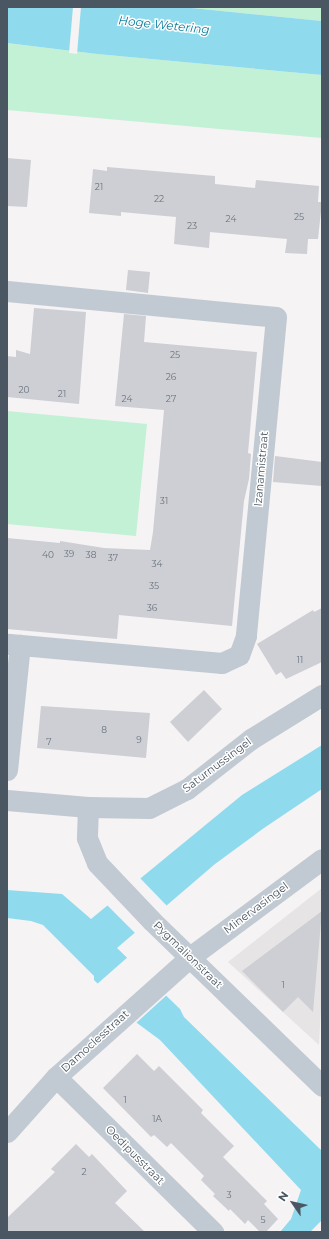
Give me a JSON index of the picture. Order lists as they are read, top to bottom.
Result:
{
  "streets": {
    "street": [
      "Izanamistraat",
      "Saturnussingel",
      "Minervasingel",
      "Pygmalionstraat",
      "Damoclesstraat",
      "Oedipusstraat"
    ]
  },
  "crossings": [
    ["Saturnussingel", "Pygmalionstraat"],
    ["Minervasingel", "Pygmalionstraat"],
    ["Minervasingel", "Damoclesstraat"],
    ["Pygmalionstraat", "Damoclesstraat"],
    ["Damoclesstraat", "Oedipusstraat"]
  ],
  "water": ["Hoge Wetering"],
  "house_numbers": [
    "21",
    "22",
    "25",
    "24",
    "23",
    "25",
    "26",
    "20",
    "21",
    "24",
    "27",
    "31",
    "39",
    "40",
    "38",
    "37",
    "34",
    "35",
    "36",
    "11",
    "8",
    "9",
    "7",
    "1",
    "1",
    "1A",
    "2",
    "3",
    "5"
  ],
  "north": "top left"
}
